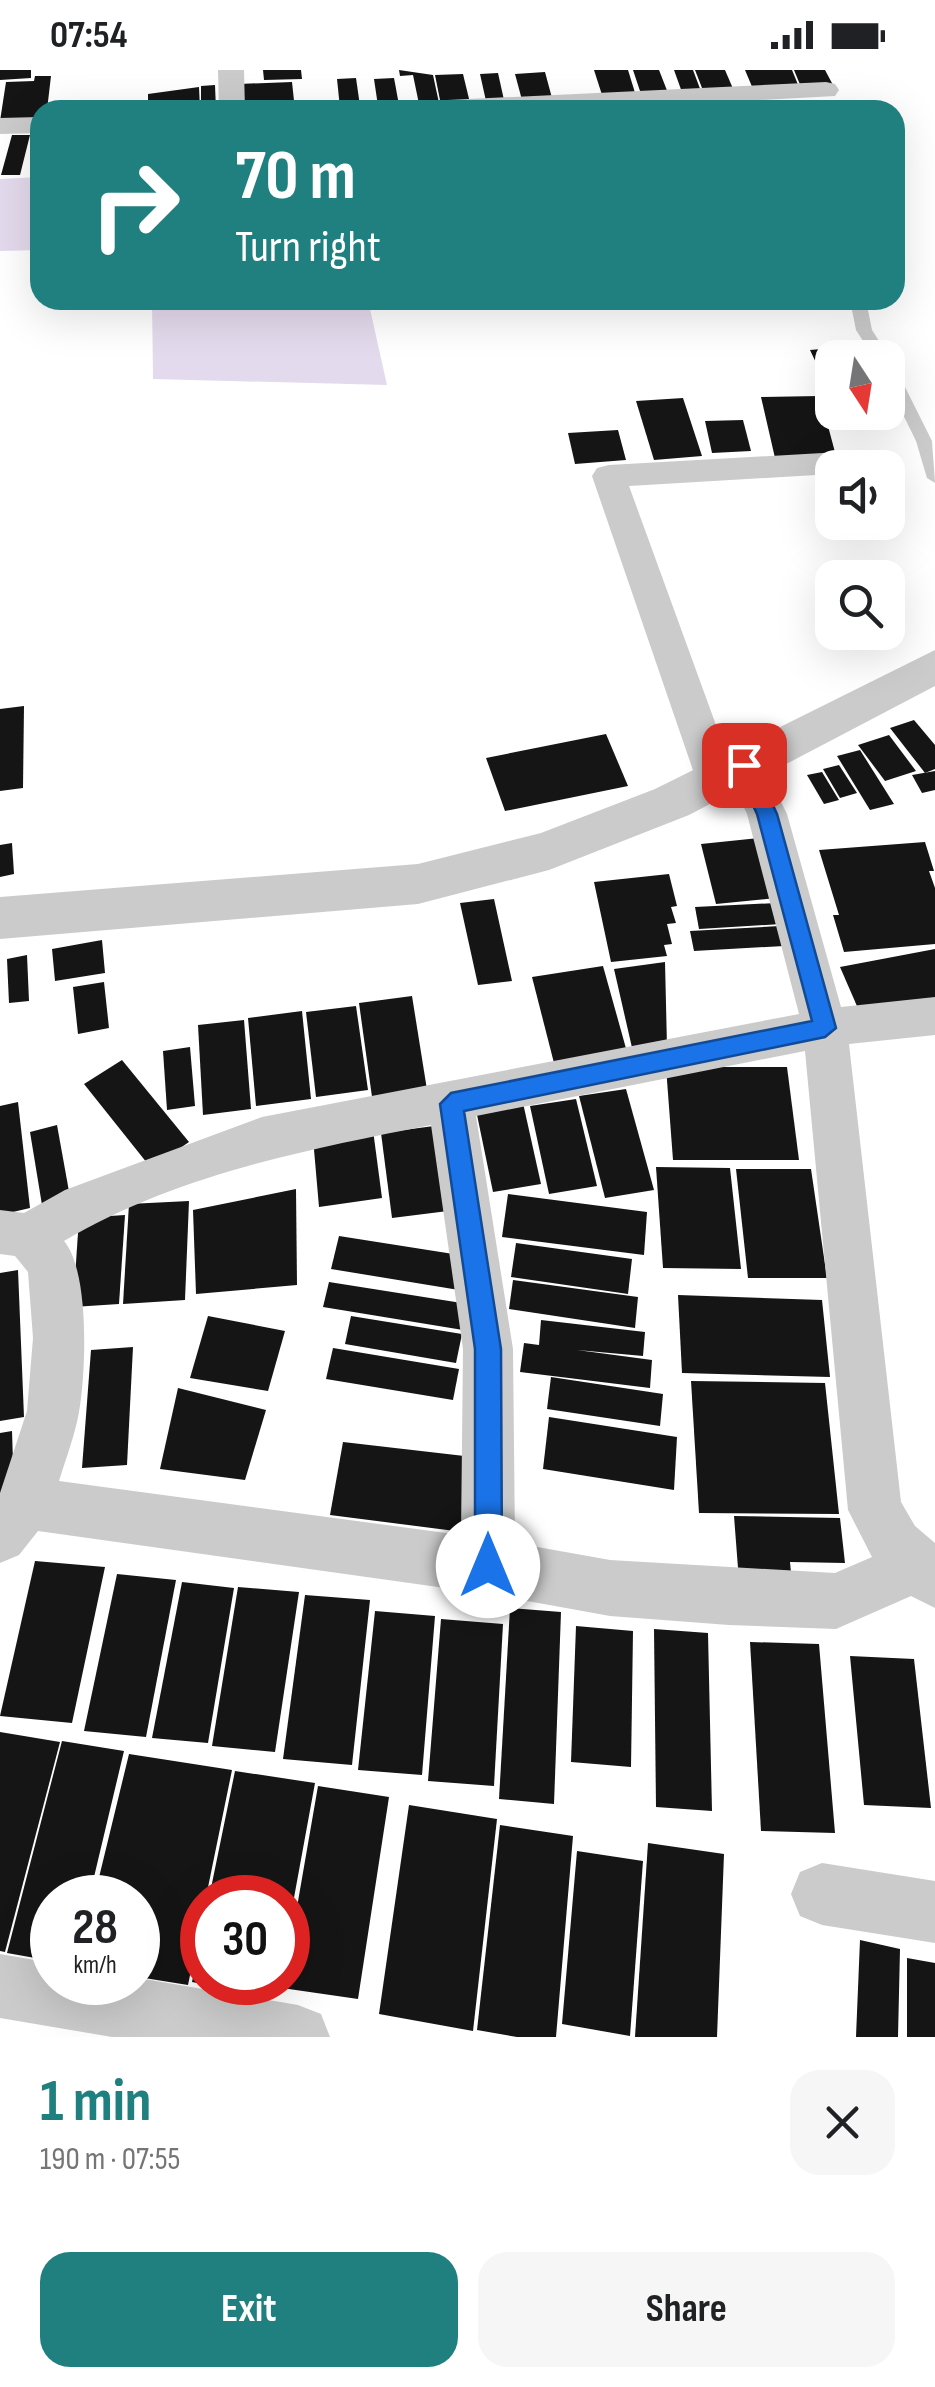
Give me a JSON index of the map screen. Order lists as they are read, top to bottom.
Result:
{
  "north": "bottom",
  "page": {
    "status": "07:54",
    "turn": ["70 m", "Turn right"],
    "speed": "28 km/h",
    "limit": "30",
    "heading": ["1 min", "190 m · 07:55"],
    "buttons": ["Exit", "Share"]
  }
}
